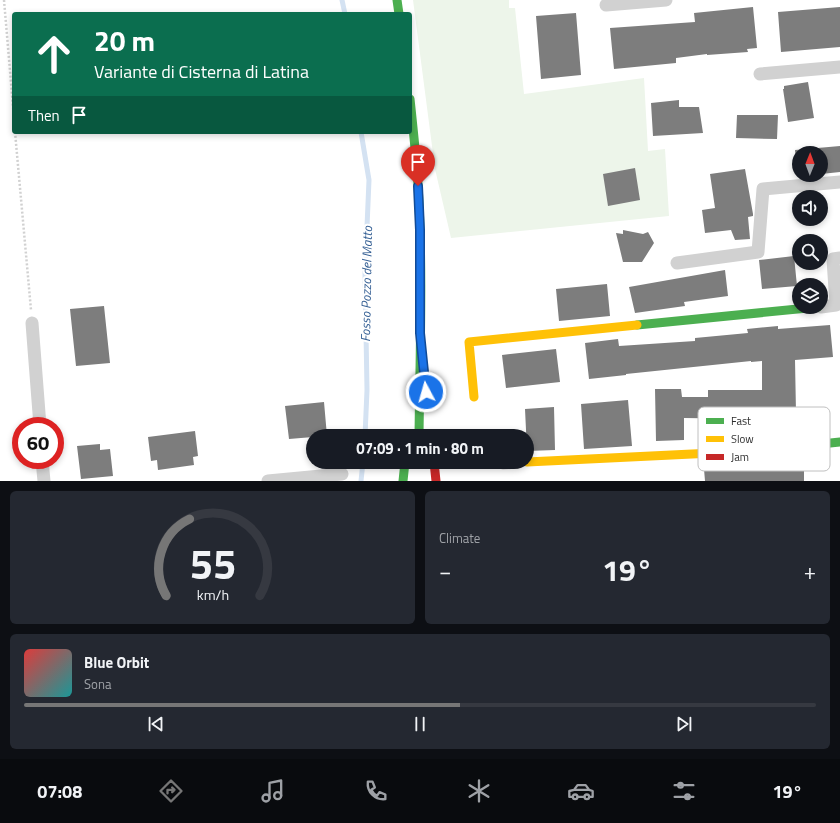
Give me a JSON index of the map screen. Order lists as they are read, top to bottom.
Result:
{
  "water": ["Fosso Pozzo del Matto"],
  "legend": ["Fast", "Slow", "Jam"],
  "north": "top",
  "page": {
    "turn": ["20 m", "Variante di Cisterna di Latina"],
    "then": "Then",
    "limit": "60",
    "trip": "07:09 · 1 min · 80 m",
    "tile": "Climate",
    "heat": ["−", "19°", "+"],
    "song": ["Blue Orbit", "Sona"],
    "tabs": ["07:08", "19°"],
    "gauge": ["55", "km/h"]
  }
}
